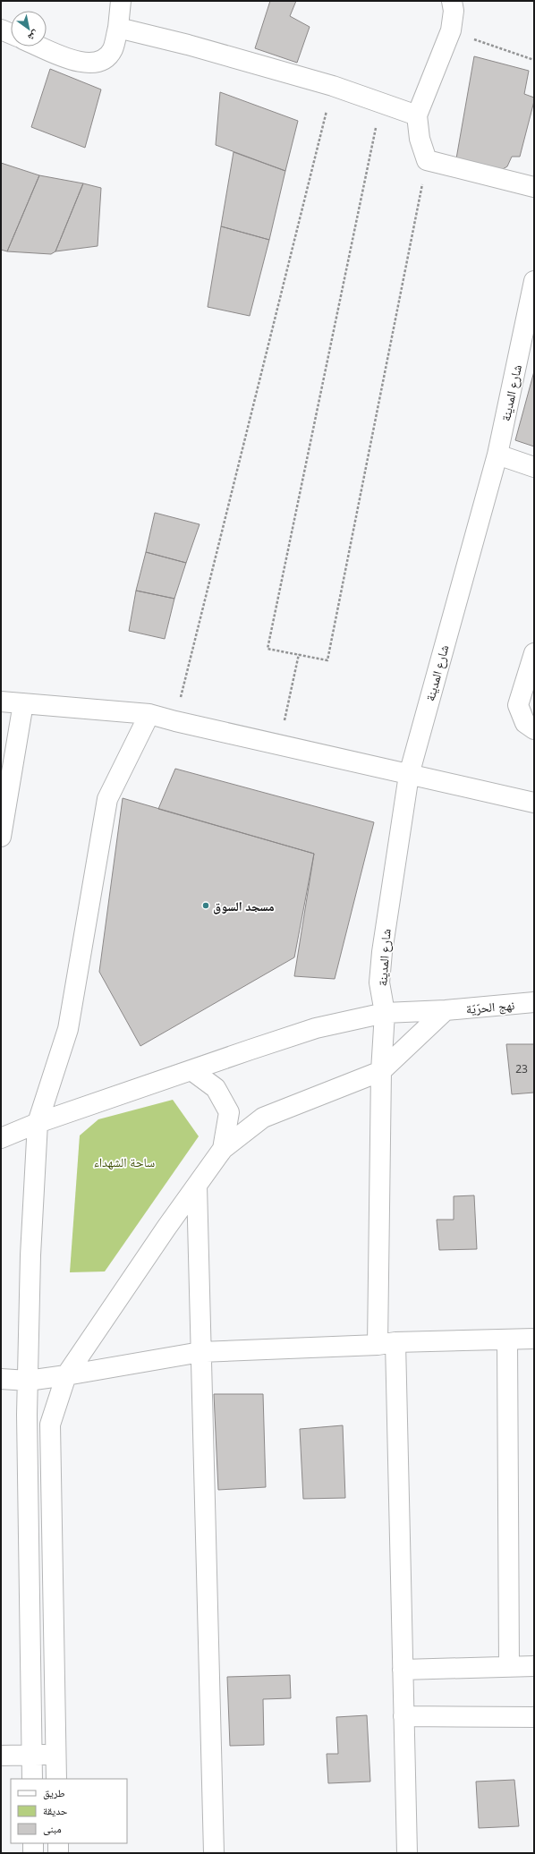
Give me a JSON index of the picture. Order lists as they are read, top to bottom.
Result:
{
  "streets": {
    "street": ["شارع المدينة", "نهج الحرّيّة"]
  },
  "crossings": [
    ["شارع المدينة", "نهج الحرّيّة"]
  ],
  "parks": ["ساحة الشهداء"],
  "places": ["مسجد السوق"],
  "house_numbers": ["23"],
  "legend": ["طريق", "حديقة", "مبنى"],
  "north": "bottom right"
}
